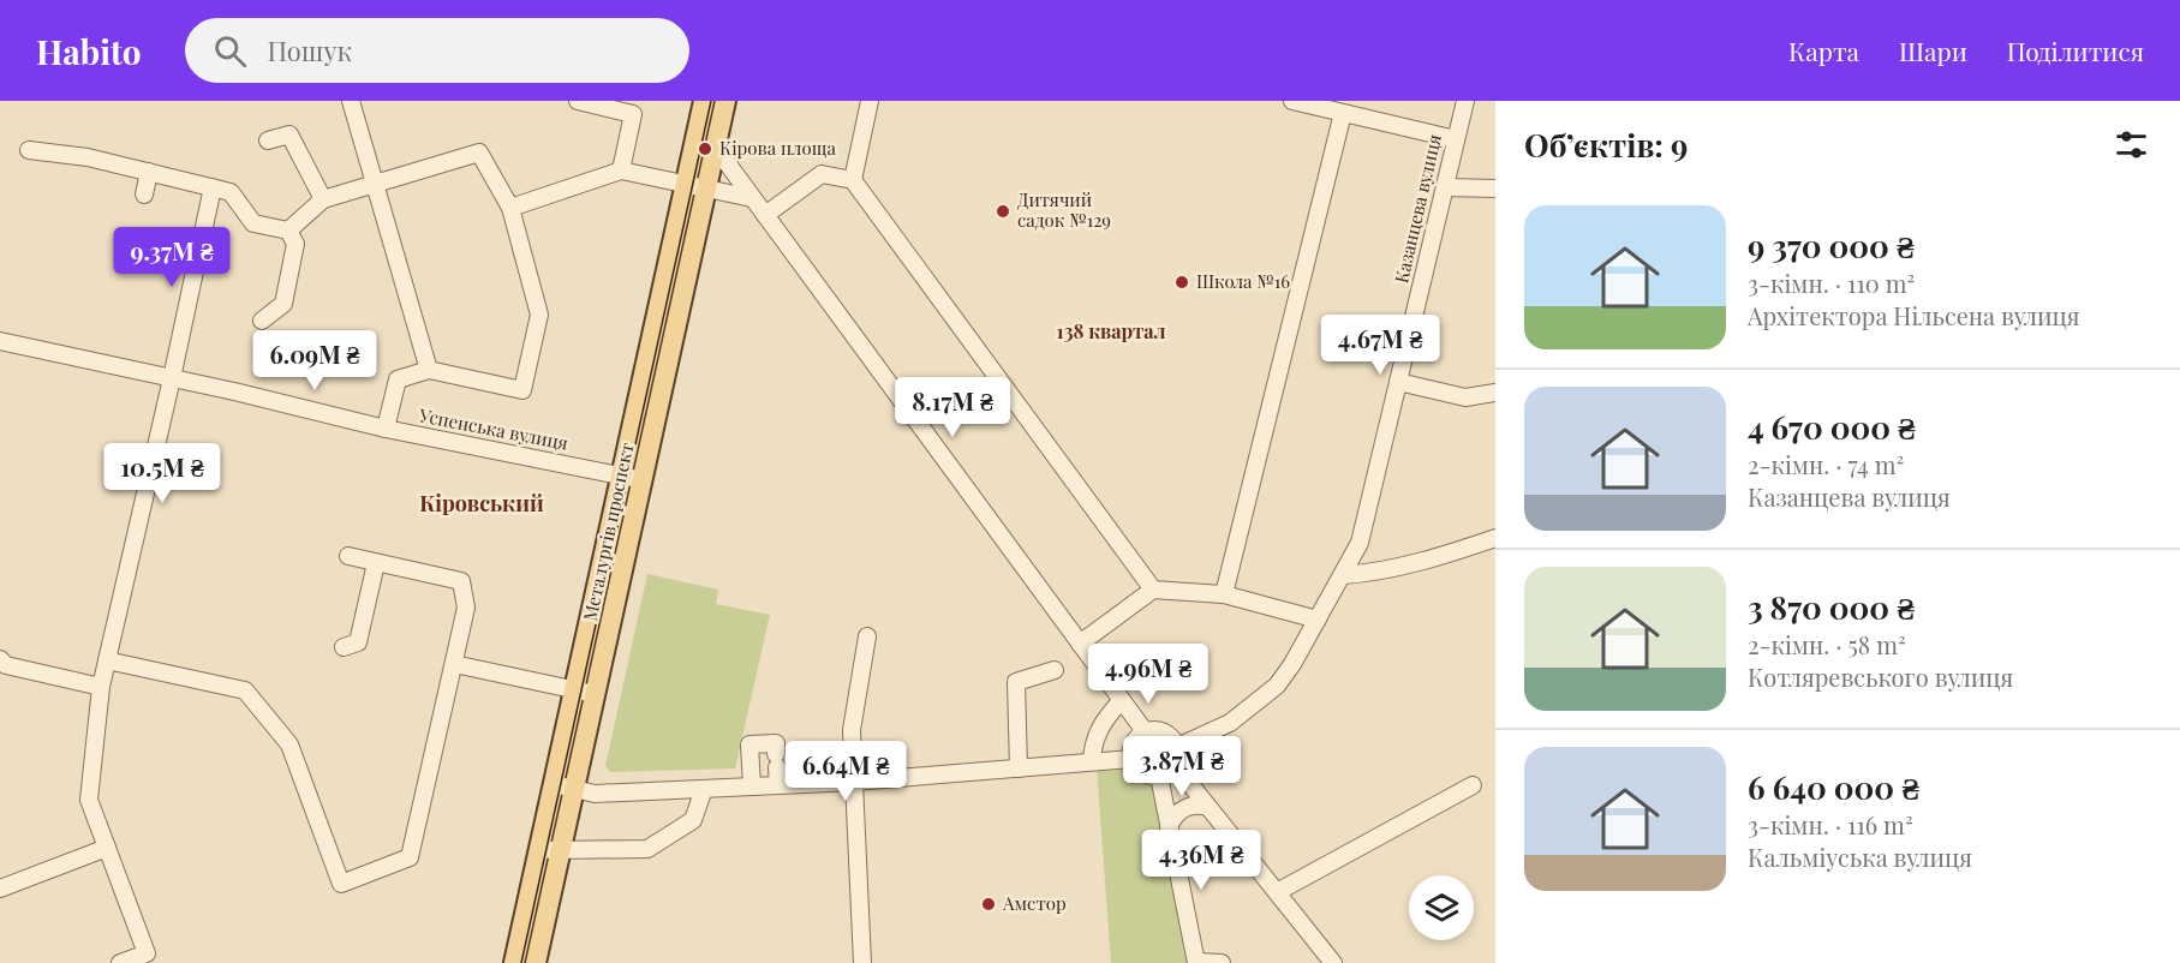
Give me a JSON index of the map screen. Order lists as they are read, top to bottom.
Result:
{
  "streets": {
    "main road": ["Металургів проспект"],
    "street": ["Казанцева вулиця", "Успенська вулиця"]
  },
  "crossings": [
    ["Успенська вулиця", "Металургів проспект"]
  ],
  "districts": ["138 квартал", "Кіровський"],
  "places": [
    "Кірова площа",
    "Дитячий садок №129",
    "Школа №16",
    "Амстор"
  ],
  "page": {
    "header": "Habito",
    "search": "Пошук",
    "nav": ["Карта", "Шари", "Поділитися"],
    "heading": "Об’єктів: 9",
    "list": [
      {
        "name": "9 370 000 ₴",
        "note": "3-кімн. · 110 m² · Архітектора Нільсена вулиця"
      },
      {
        "name": "4 670 000 ₴",
        "note": "2-кімн. · 74 m² · Казанцева вулиця"
      },
      {
        "name": "3 870 000 ₴",
        "note": "2-кімн. · 58 m² · Котляревського вулиця"
      },
      {
        "name": "6 640 000 ₴",
        "note": "3-кімн. · 116 m² · Кальміуська вулиця"
      }
    ],
    "price": [
      "9.37M ₴",
      "4.67M ₴",
      "6.09M ₴",
      "8.17M ₴",
      "10.5M ₴",
      "4.96M ₴",
      "3.87M ₴",
      "6.64M ₴",
      "4.36M ₴"
    ]
  }
}
